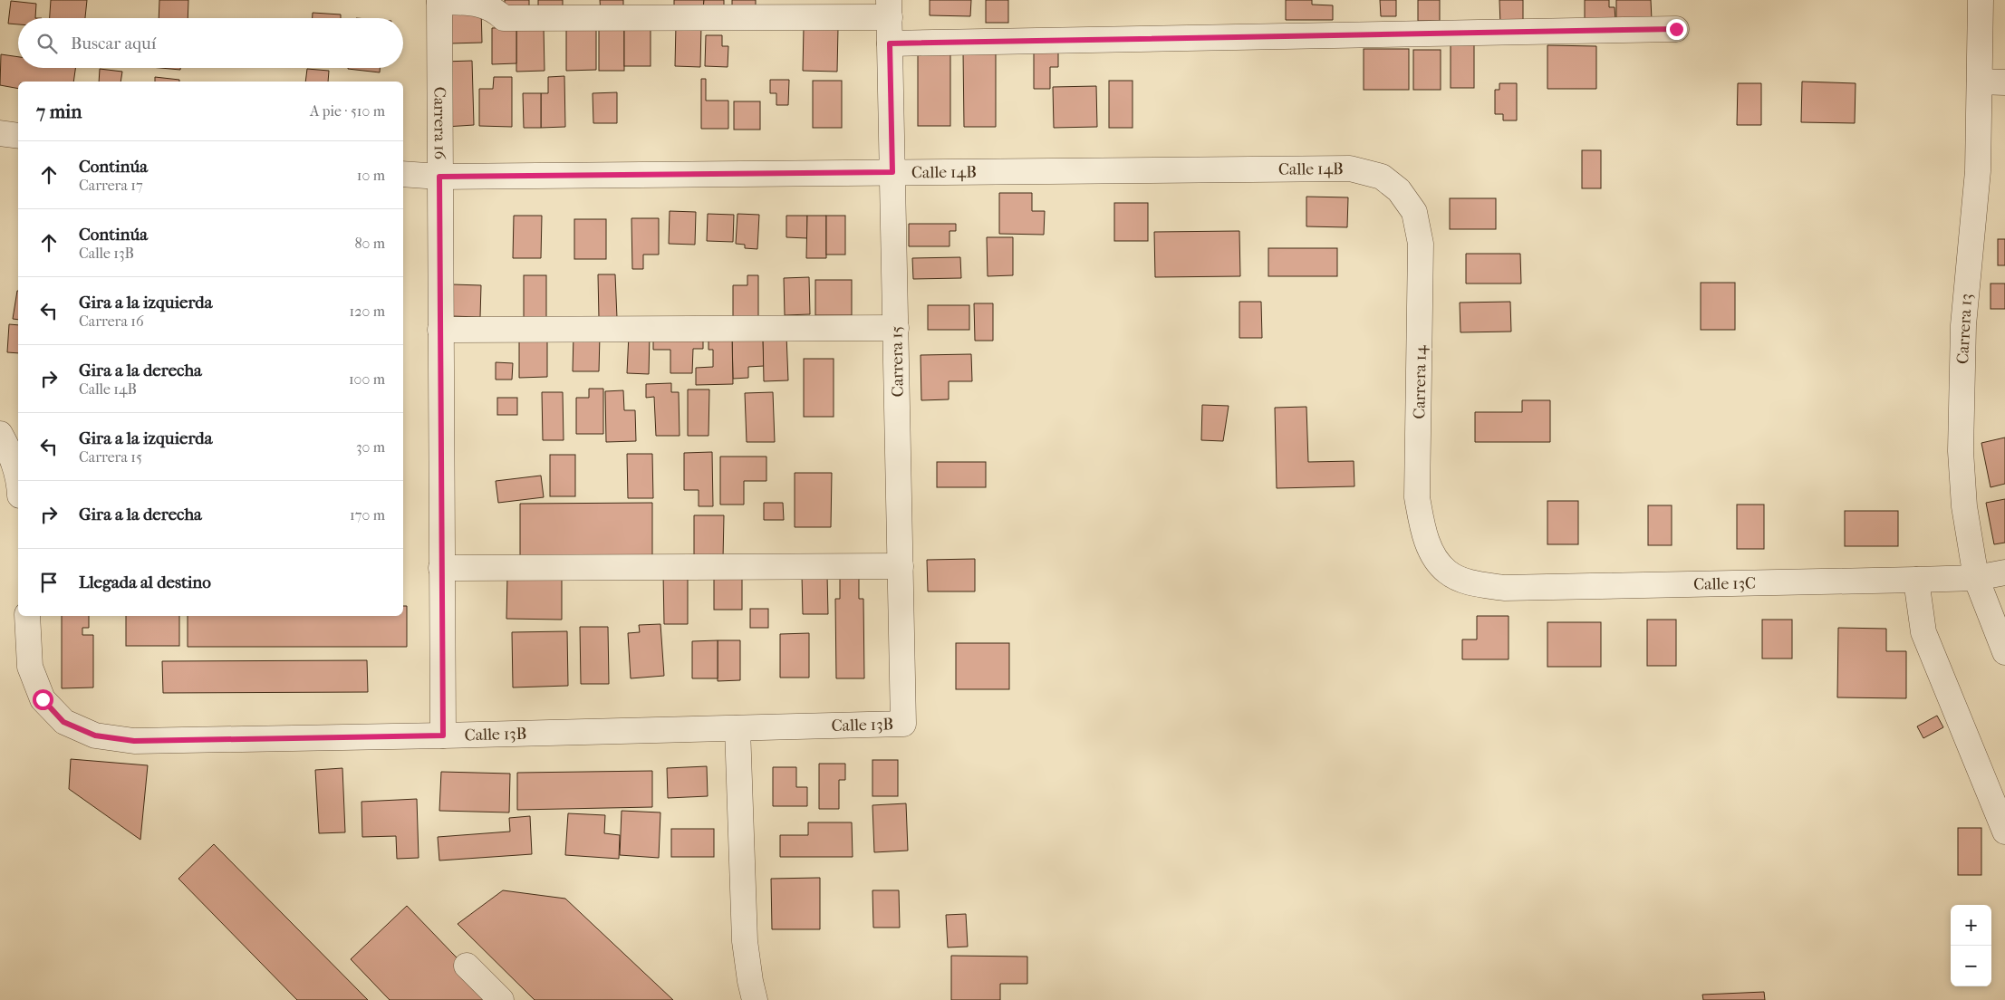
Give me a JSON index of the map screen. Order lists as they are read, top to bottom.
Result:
{
  "streets": {
    "street": [
      "Carrera 16",
      "Calle 14B",
      "Carrera 13",
      "Carrera 15",
      "Carrera 14",
      "Calle 13C",
      "Calle 13B"
    ]
  },
  "crossings": [
    ["Carrera 16", "Calle 14B"],
    ["Carrera 16", "Calle 13B"],
    ["Calle 14B", "Carrera 15"],
    ["Calle 14B", "Carrera 14"],
    ["Carrera 13", "Calle 13C"],
    ["Carrera 15", "Calle 13B"],
    ["Carrera 14", "Calle 13C"]
  ],
  "page": {
    "search": "Buscar aquí",
    "heading": ["7 min", "A pie · 510 m"],
    "list": [
      ["Continúa", "Carrera 17", "10 m"],
      ["Continúa", "Calle 13B", "80 m"],
      ["Gira a la izquierda", "Carrera 16", "120 m"],
      ["Gira a la derecha", "Calle 14B", "100 m"],
      ["Gira a la izquierda", "Carrera 15", "30 m"],
      ["Gira a la derecha", "170 m"],
      "Llegada al destino"
    ],
    "map_buttons": ["+", "−"]
  }
}
